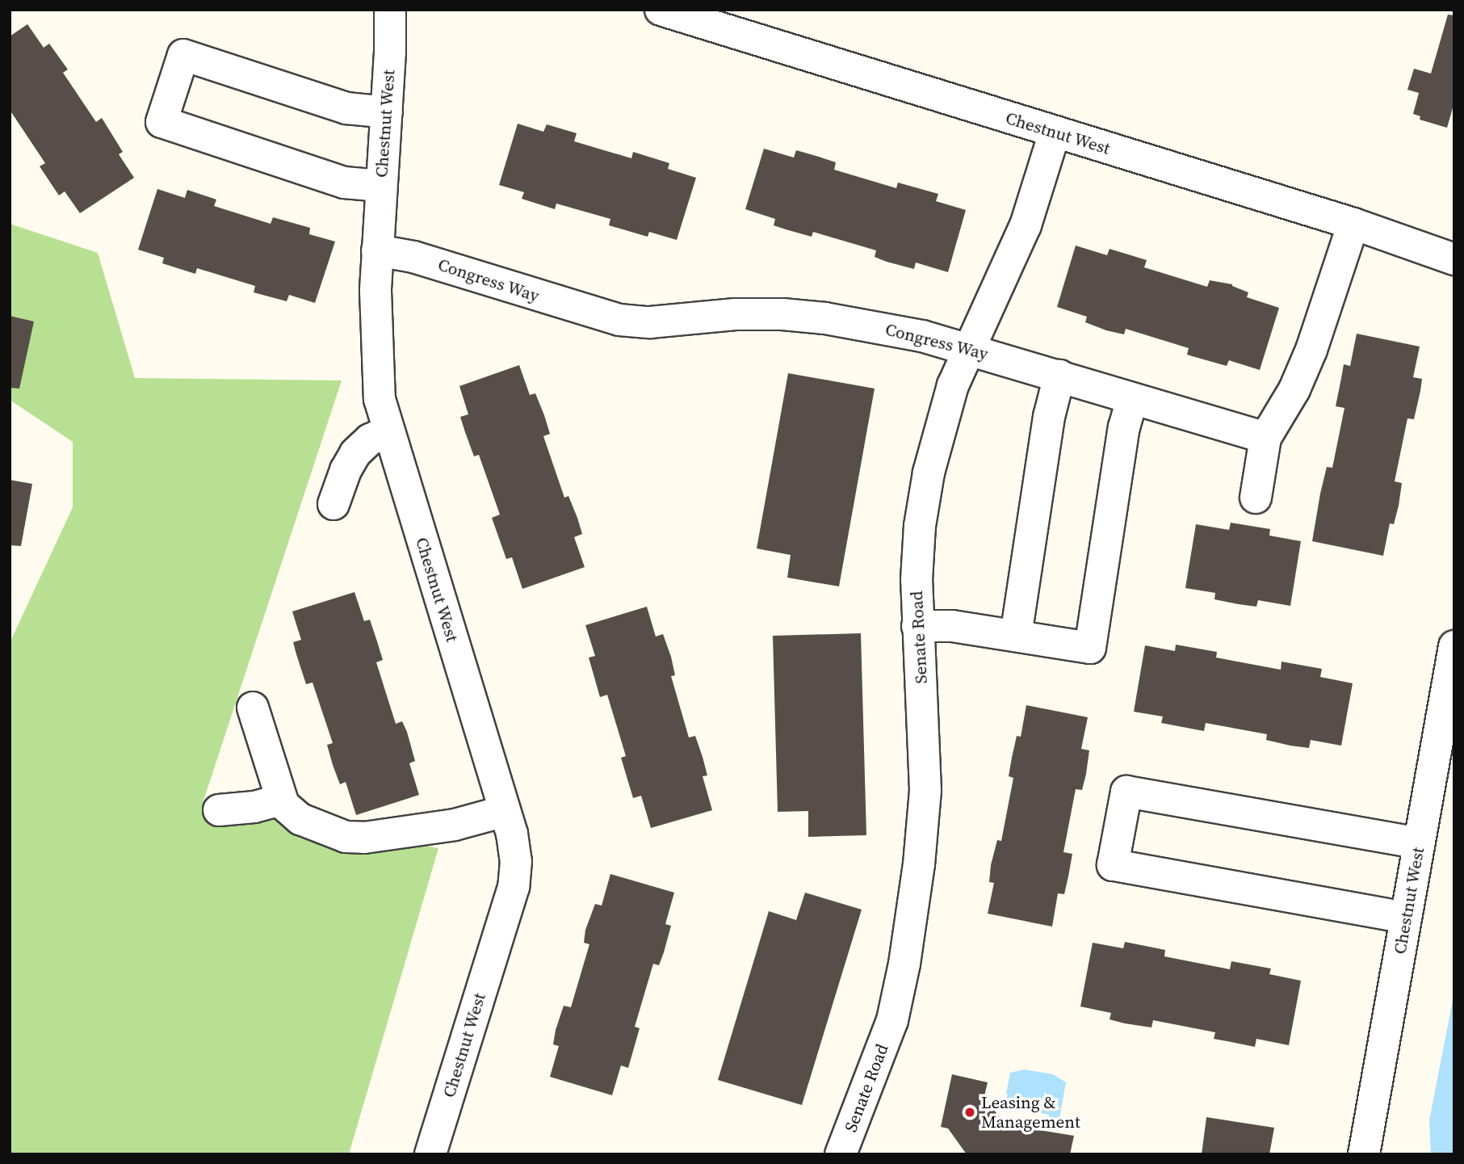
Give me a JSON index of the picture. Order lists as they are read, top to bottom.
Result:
{
  "streets": {
    "street": ["Chestnut West", "Congress Way", "Senate Road"]
  },
  "crossings": [
    ["Chestnut West", "Congress Way"],
    ["Chestnut West", "Senate Road"],
    ["Congress Way", "Senate Road"]
  ],
  "places": ["Leasing & Management"]
}
